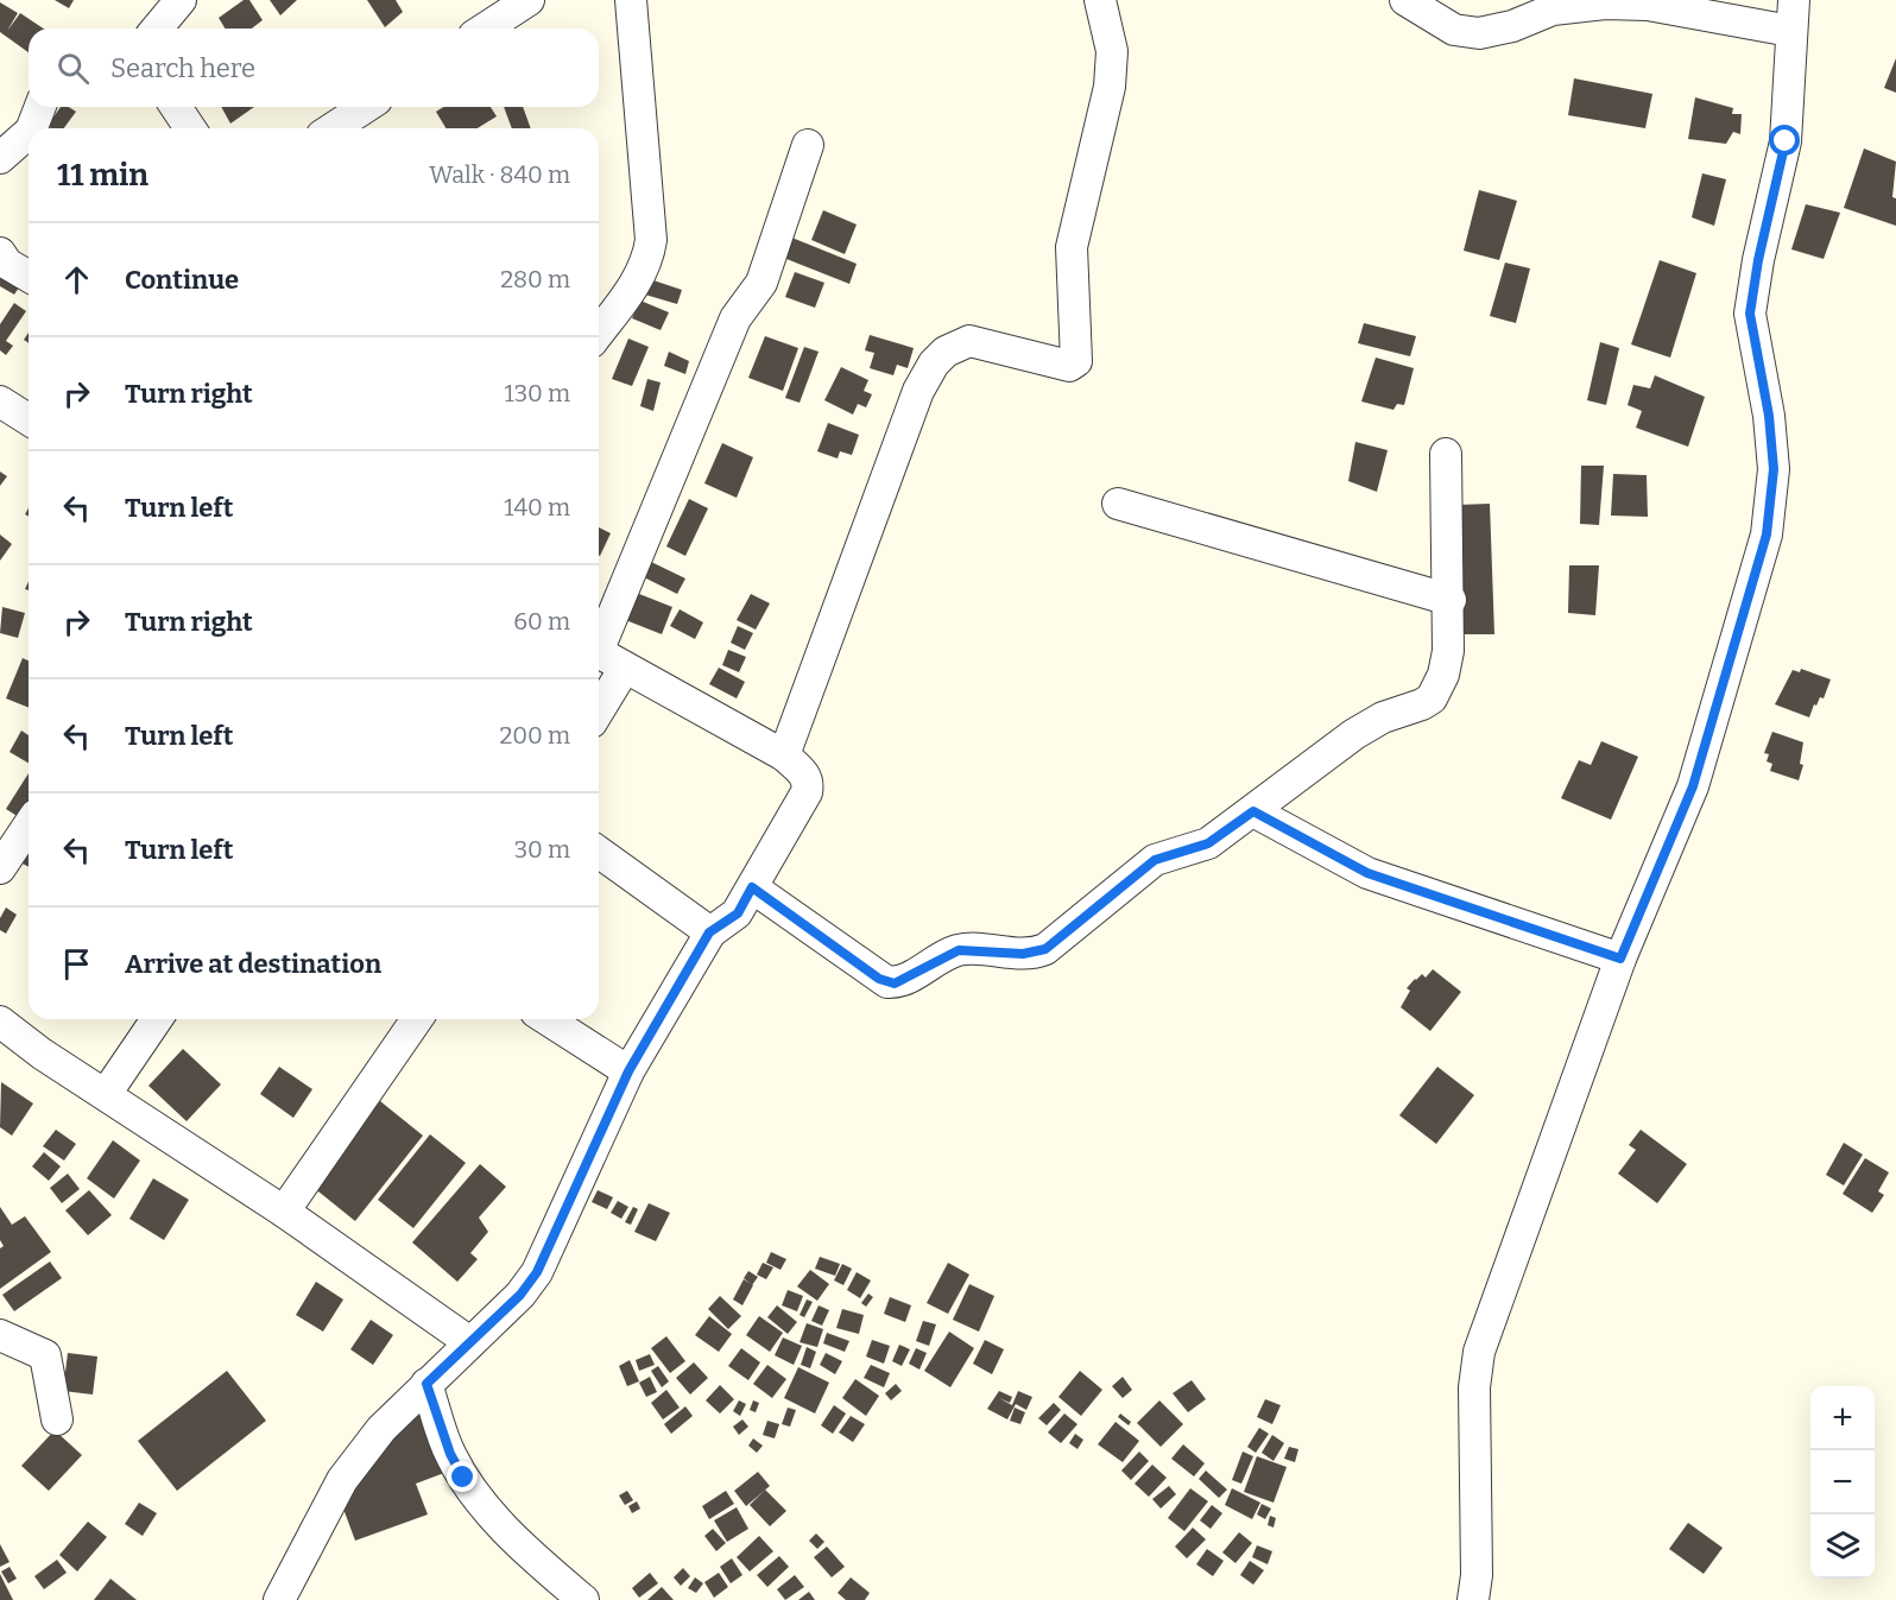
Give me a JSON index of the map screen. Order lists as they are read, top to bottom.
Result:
{
  "page": {
    "search": "Search here",
    "heading": ["11 min", "Walk · 840 m"],
    "list": [
      ["Continue", "280 m"],
      ["Turn right", "130 m"],
      ["Turn left", "140 m"],
      ["Turn right", "60 m"],
      ["Turn left", "200 m"],
      ["Turn left", "30 m"],
      "Arrive at destination"
    ],
    "map_buttons": ["+", "−"]
  }
}
